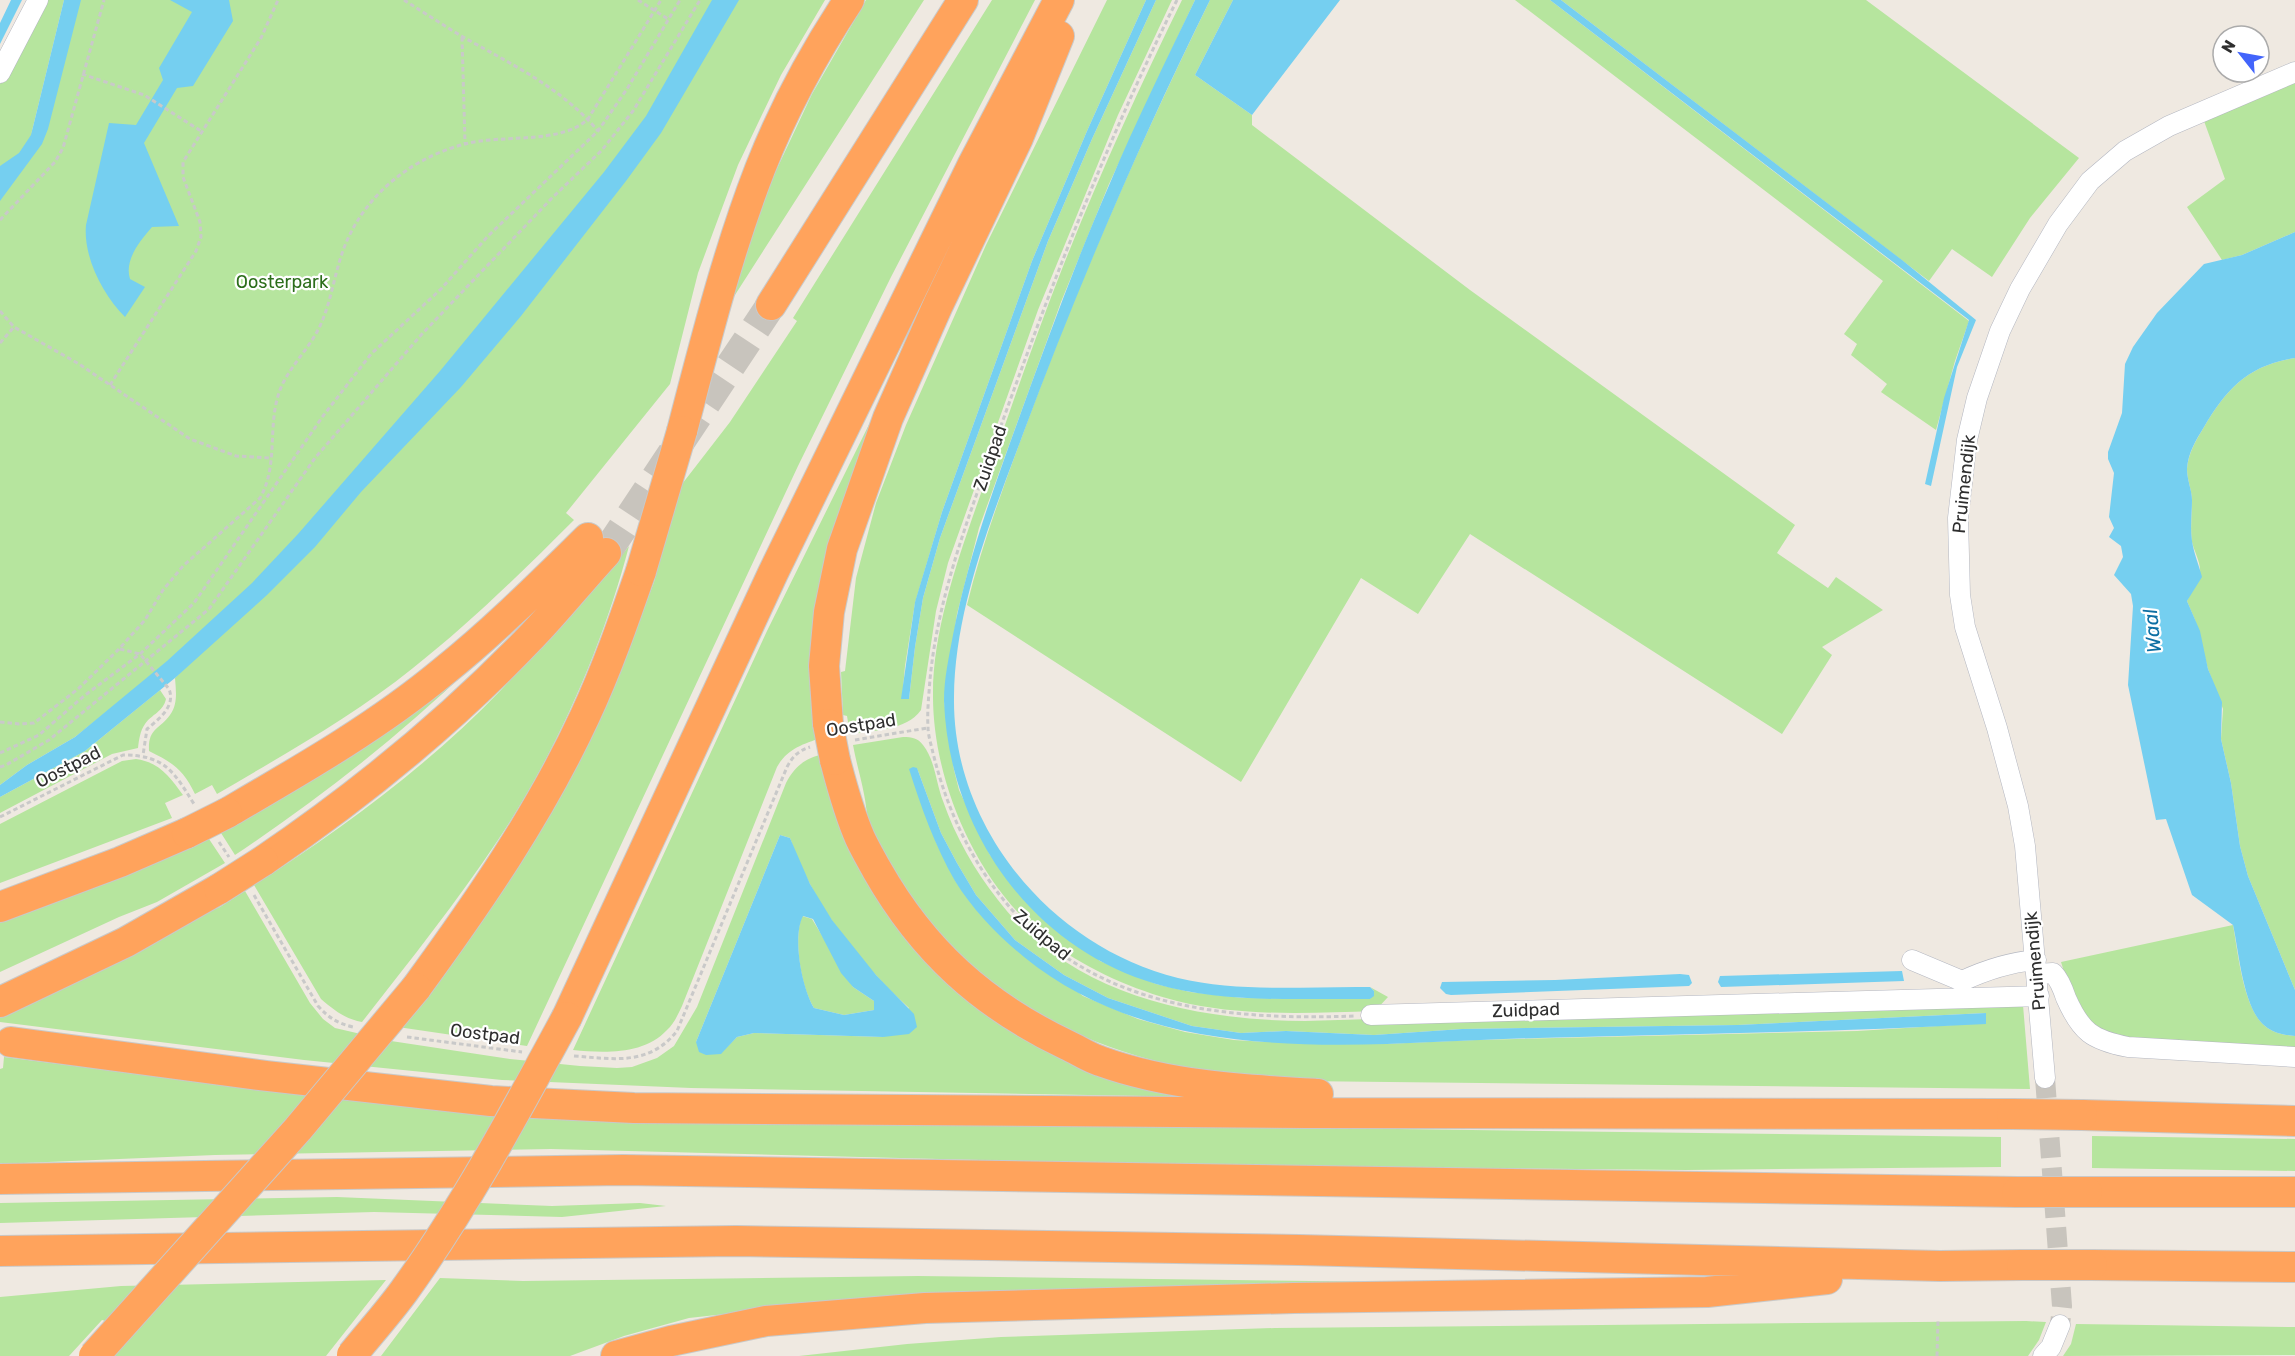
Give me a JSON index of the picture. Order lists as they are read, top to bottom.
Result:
{
  "streets": {
    "street": ["Zuidpad", "Pruimendijk"],
    "path": ["Oostpad"]
  },
  "crossings": [
    ["Zuidpad", "Pruimendijk"],
    ["Zuidpad", "Oostpad"]
  ],
  "water": ["Waal"],
  "parks": ["Oosterpark"],
  "north": "top left"
}
